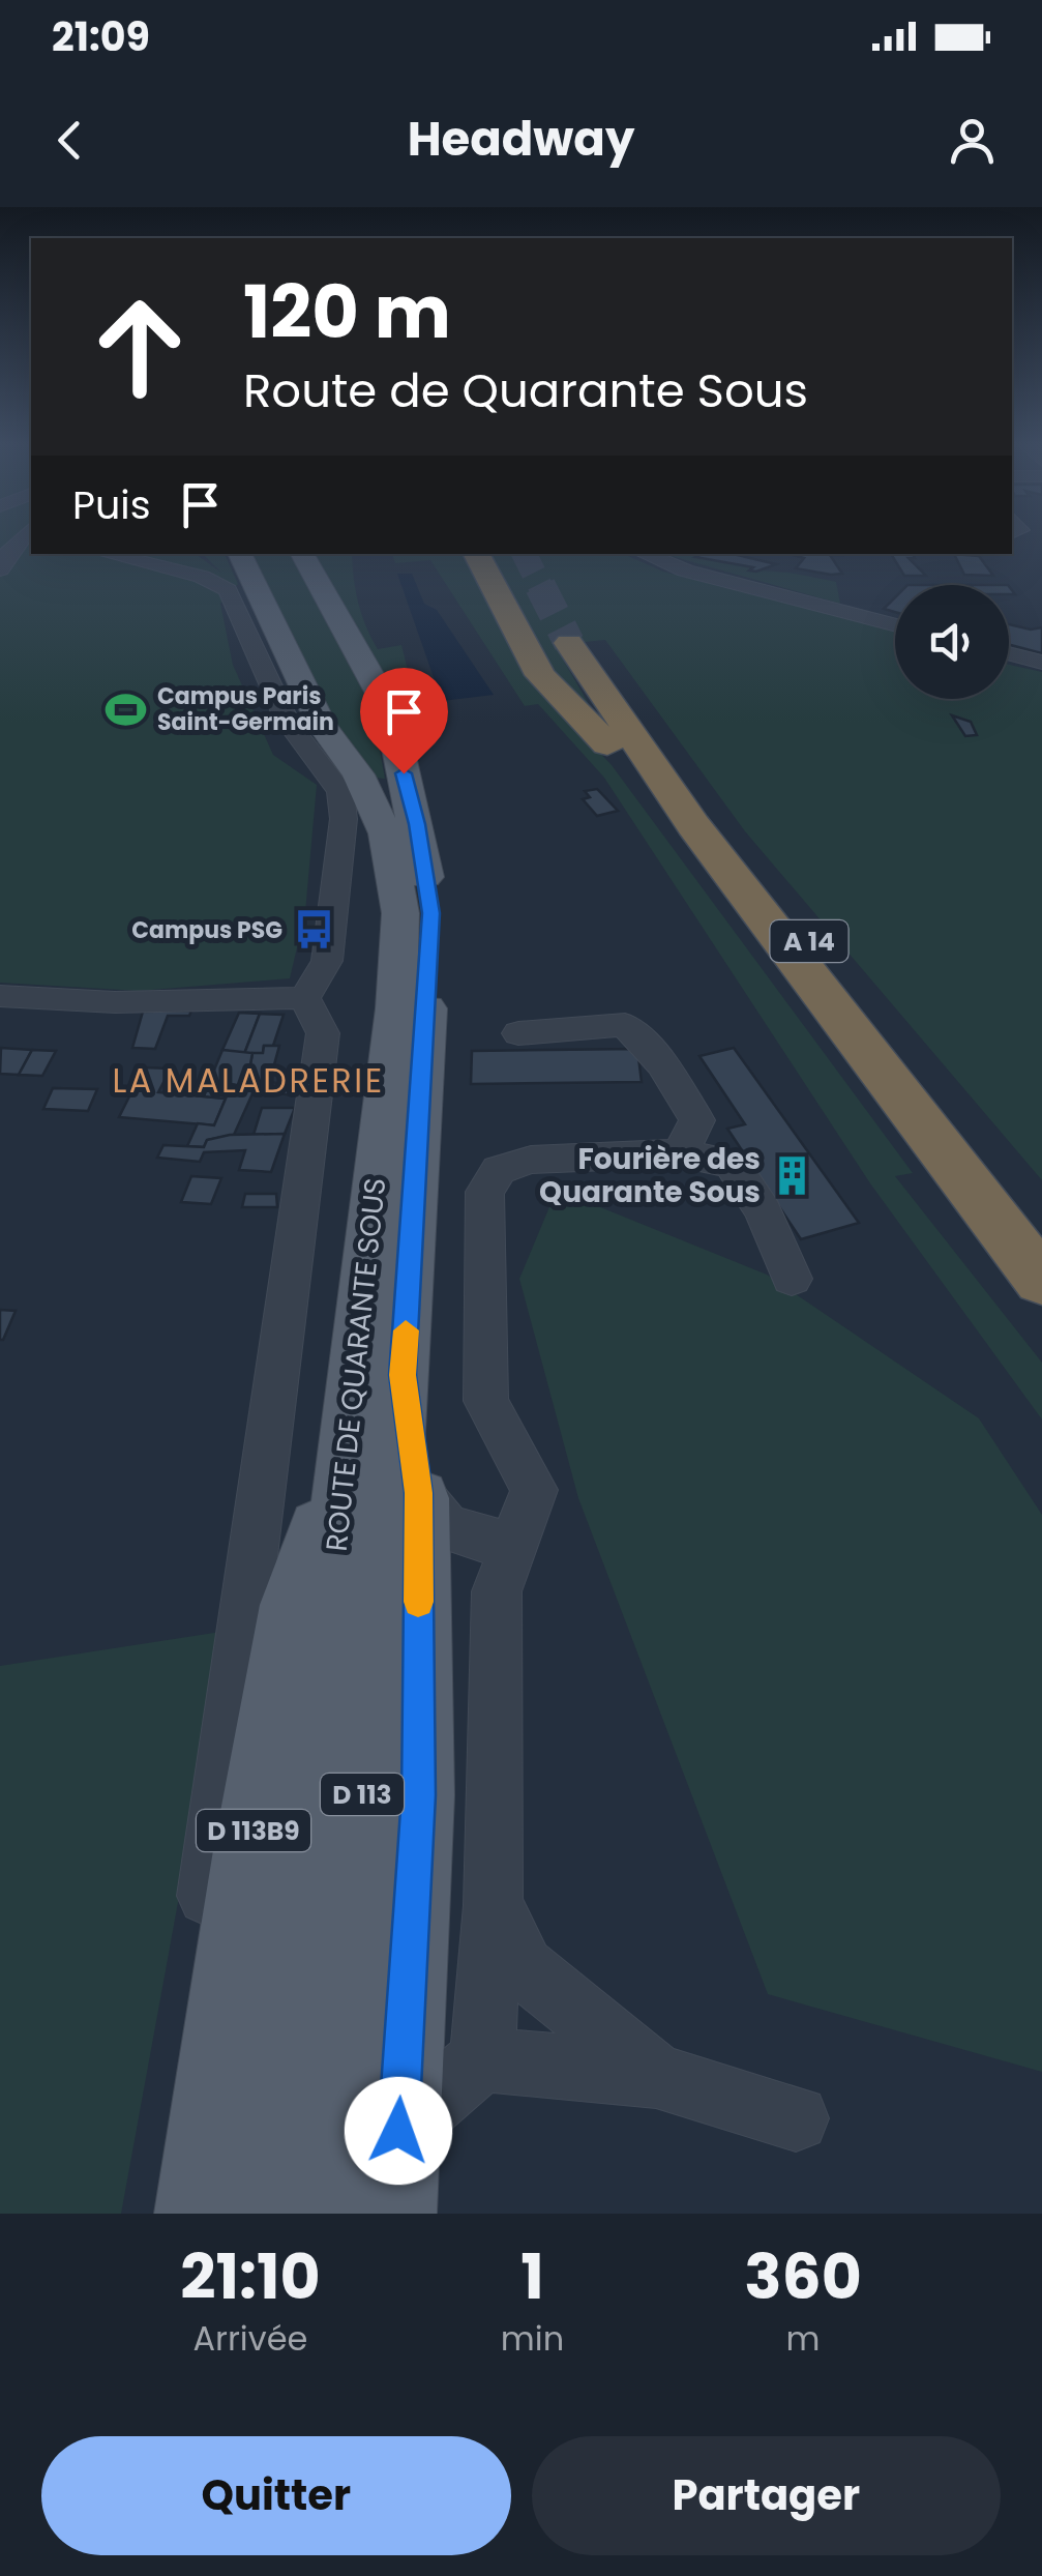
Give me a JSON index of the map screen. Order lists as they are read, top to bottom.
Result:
{
  "streets": {
    "highway": ["A 14"],
    "main road": ["ROUTE DE QUARANTE SOUS", "D 113", "D 113B9"]
  },
  "crossings": [
    ["ROUTE DE QUARANTE SOUS", "D 113B9"]
  ],
  "districts": ["LA MALADRERIE"],
  "places": {
    "sports": ["Campus Paris Saint-Germain"],
    "bus stop": ["Campus PSG"],
    "building": ["Fourière des Quarante Sous"]
  },
  "page": {
    "status": "21:09",
    "header": "Headway",
    "turn": ["120 m", "Route de Quarante Sous"],
    "then": "Puis",
    "eta": [
      "21:10",
      "Arrivée",
      "1",
      "min",
      "360",
      "m"
    ],
    "buttons": ["Quitter", "Partager"]
  }
}
